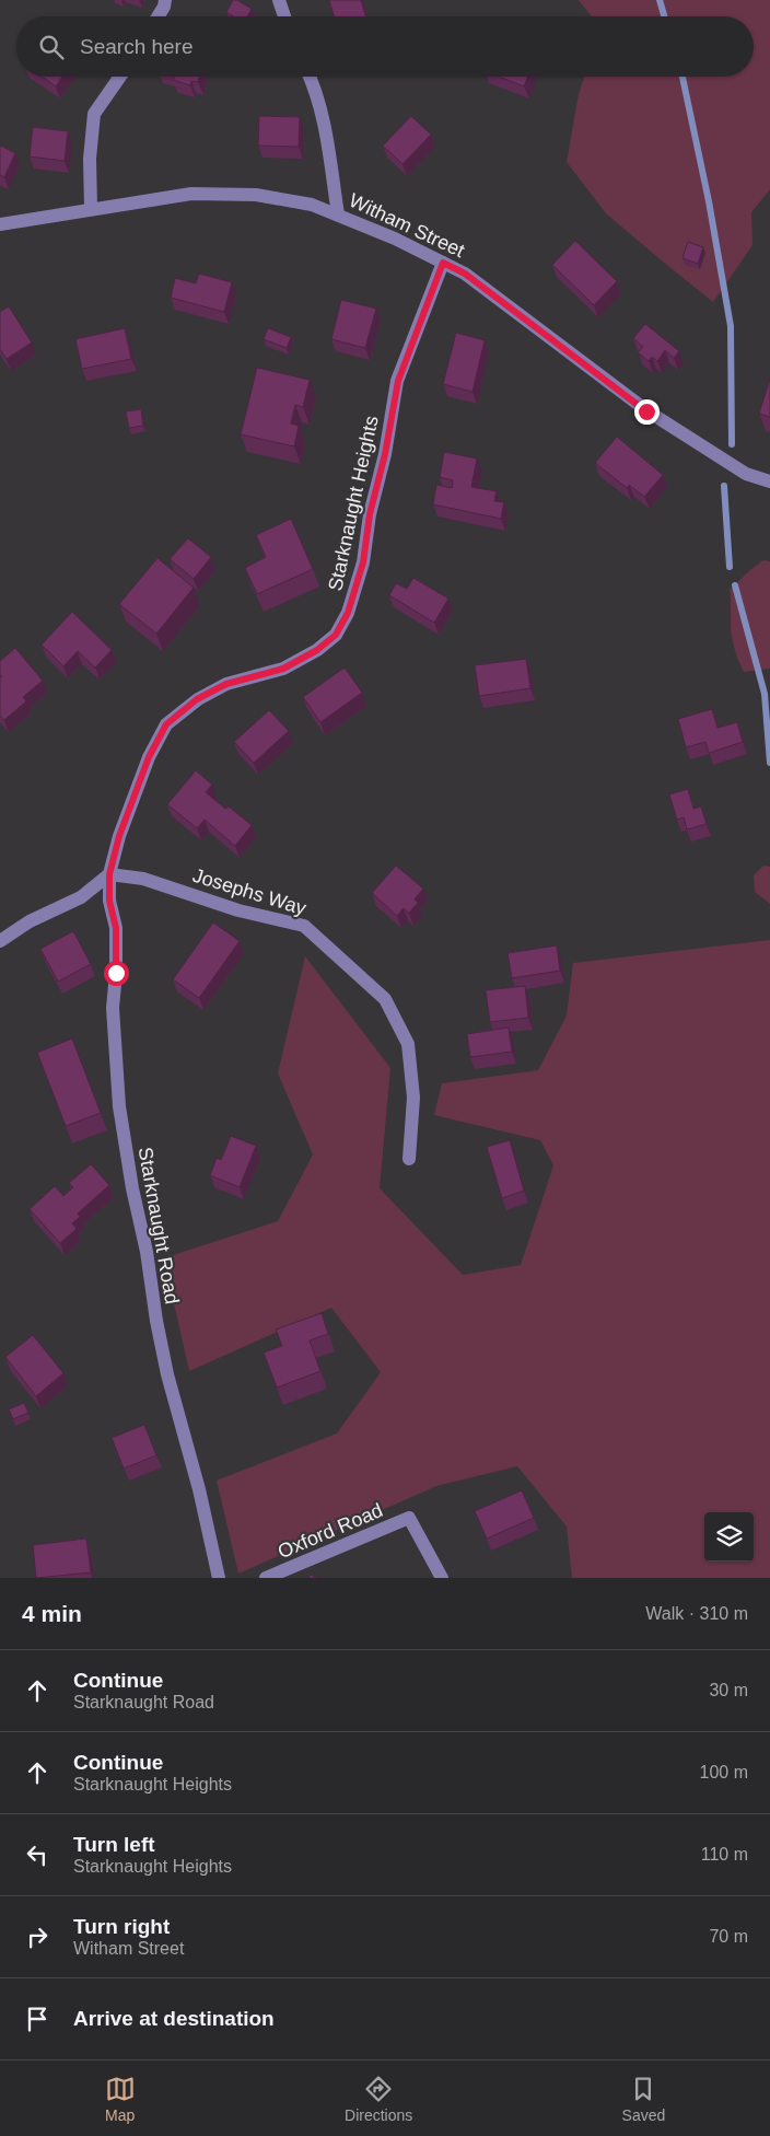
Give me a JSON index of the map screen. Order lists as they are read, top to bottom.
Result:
{
  "streets": {
    "street": [
      "Witham Street",
      "Starknaught Heights",
      "Josephs Way",
      "Starknaught Road",
      "Oxford Road"
    ]
  },
  "crossings": [
    ["Witham Street", "Starknaught Heights"],
    ["Starknaught Heights", "Josephs Way"],
    ["Starknaught Heights", "Starknaught Road"],
    ["Josephs Way", "Starknaught Road"]
  ],
  "page": {
    "search": "Search here",
    "heading": ["4 min", "Walk · 310 m"],
    "list": [
      ["Continue", "Starknaught Road", "30 m"],
      ["Continue", "Starknaught Heights", "100 m"],
      ["Turn left", "Starknaught Heights", "110 m"],
      ["Turn right", "Witham Street", "70 m"],
      "Arrive at destination"
    ],
    "nav": ["Map", "Directions", "Saved"]
  }
}
